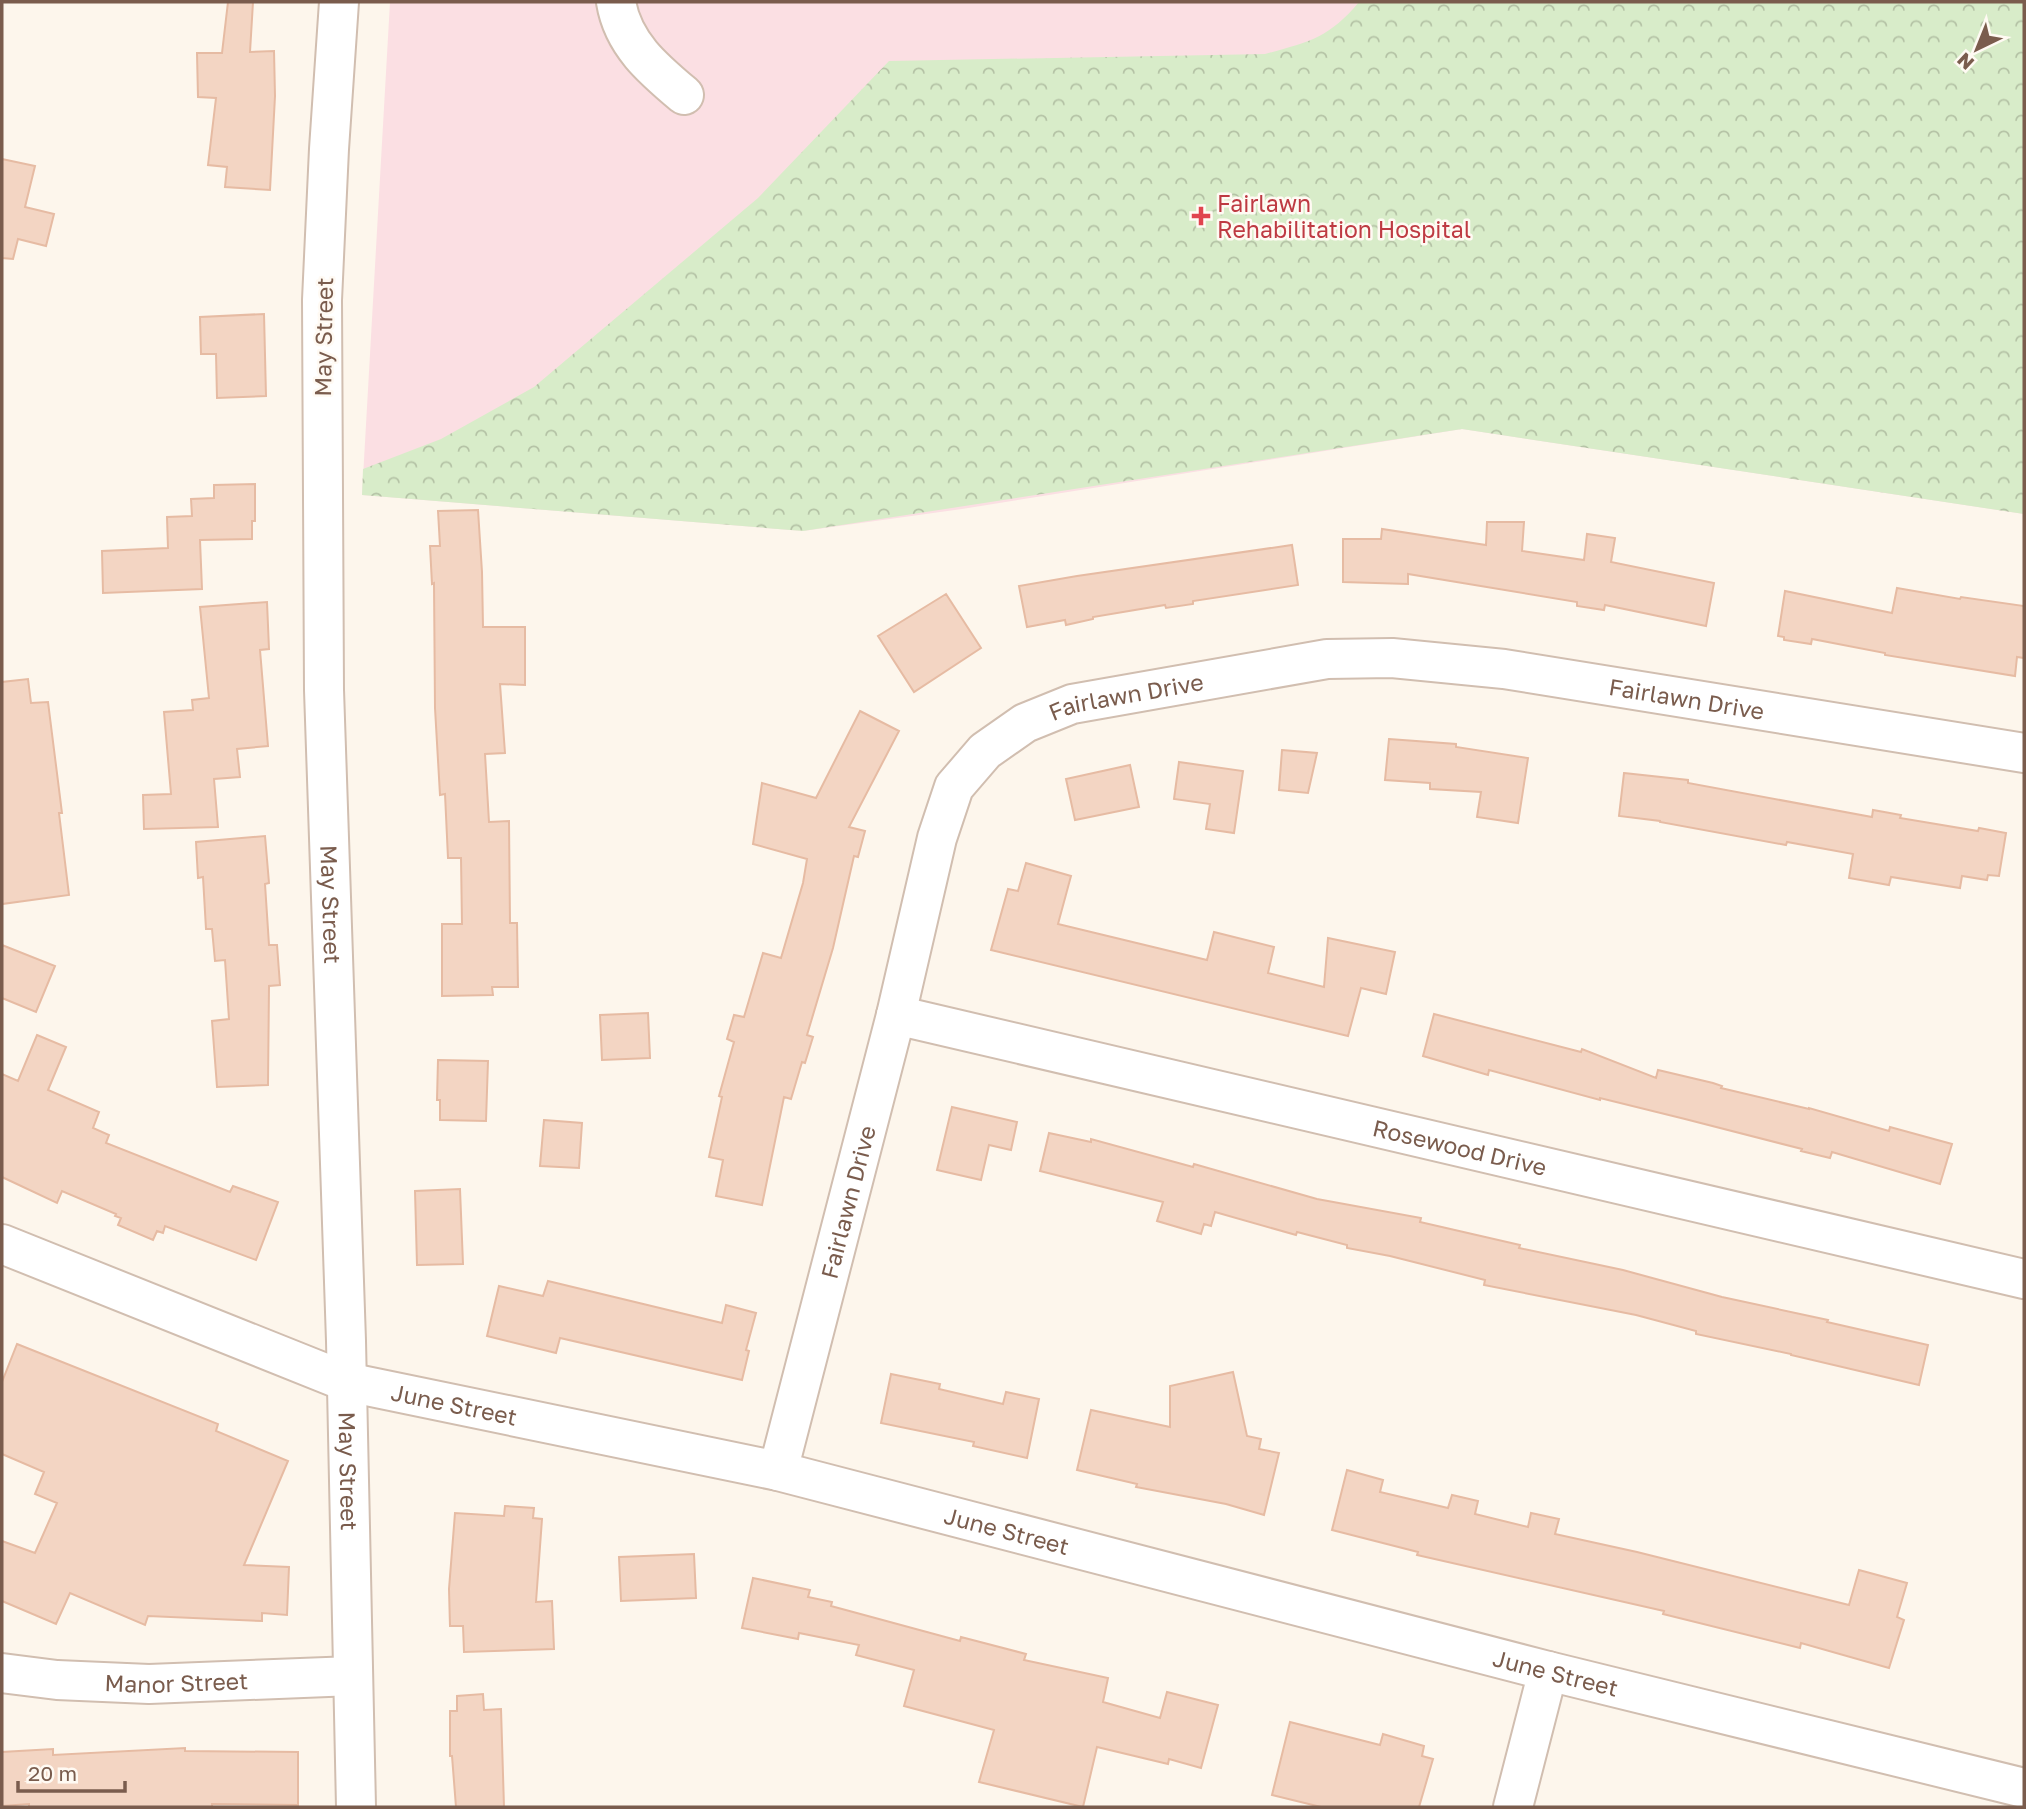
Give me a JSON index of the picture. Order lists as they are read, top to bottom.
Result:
{
  "streets": {
    "street": [
      "May Street",
      "Fairlawn Drive",
      "Rosewood Drive",
      "June Street",
      "Manor Street"
    ]
  },
  "crossings": [
    ["May Street", "June Street"],
    ["May Street", "Manor Street"],
    ["Fairlawn Drive", "Rosewood Drive"],
    ["Fairlawn Drive", "June Street"]
  ],
  "places": {
    "health": ["Fairlawn Rehabilitation Hospital"]
  },
  "scale_bar": "20 m",
  "north": "bottom left"
}
